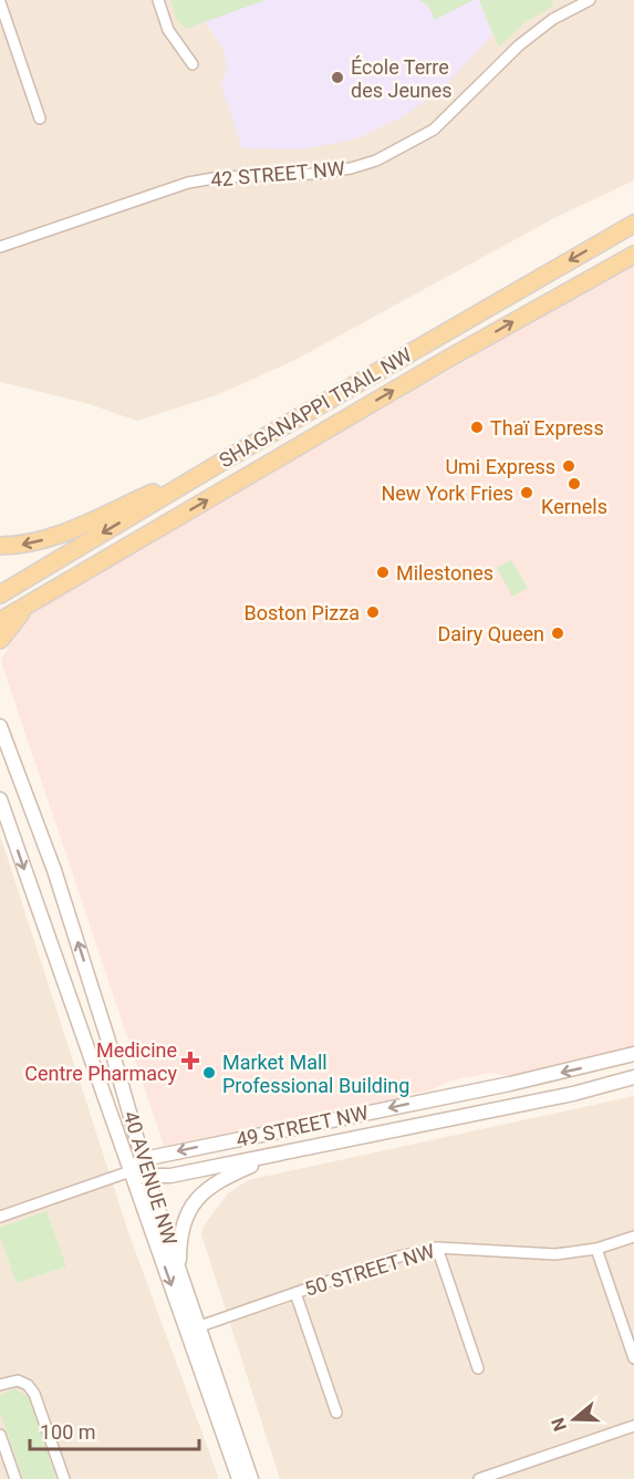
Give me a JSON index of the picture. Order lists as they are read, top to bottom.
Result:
{
  "streets": {
    "main road": ["SHAGANAPPI TRAIL NW"],
    "street": [
      "42 STREET NW",
      "49 STREET NW",
      "40 AVENUE NW",
      "50 STREET NW"
    ]
  },
  "crossings": [
    ["49 STREET NW", "40 AVENUE NW"],
    ["40 AVENUE NW", "50 STREET NW"]
  ],
  "places": {
    "other": [
      "École Terre des Jeunes",
      "Thaï Express",
      "Umi Express",
      "Kernels",
      "New York Fries",
      "Milestones",
      "Boston Pizza",
      "Dairy Queen",
      "Market Mall Professional Building"
    ],
    "health": ["Medicine Centre Pharmacy"]
  },
  "scale_bar": "100 m",
  "north": "left"
}
